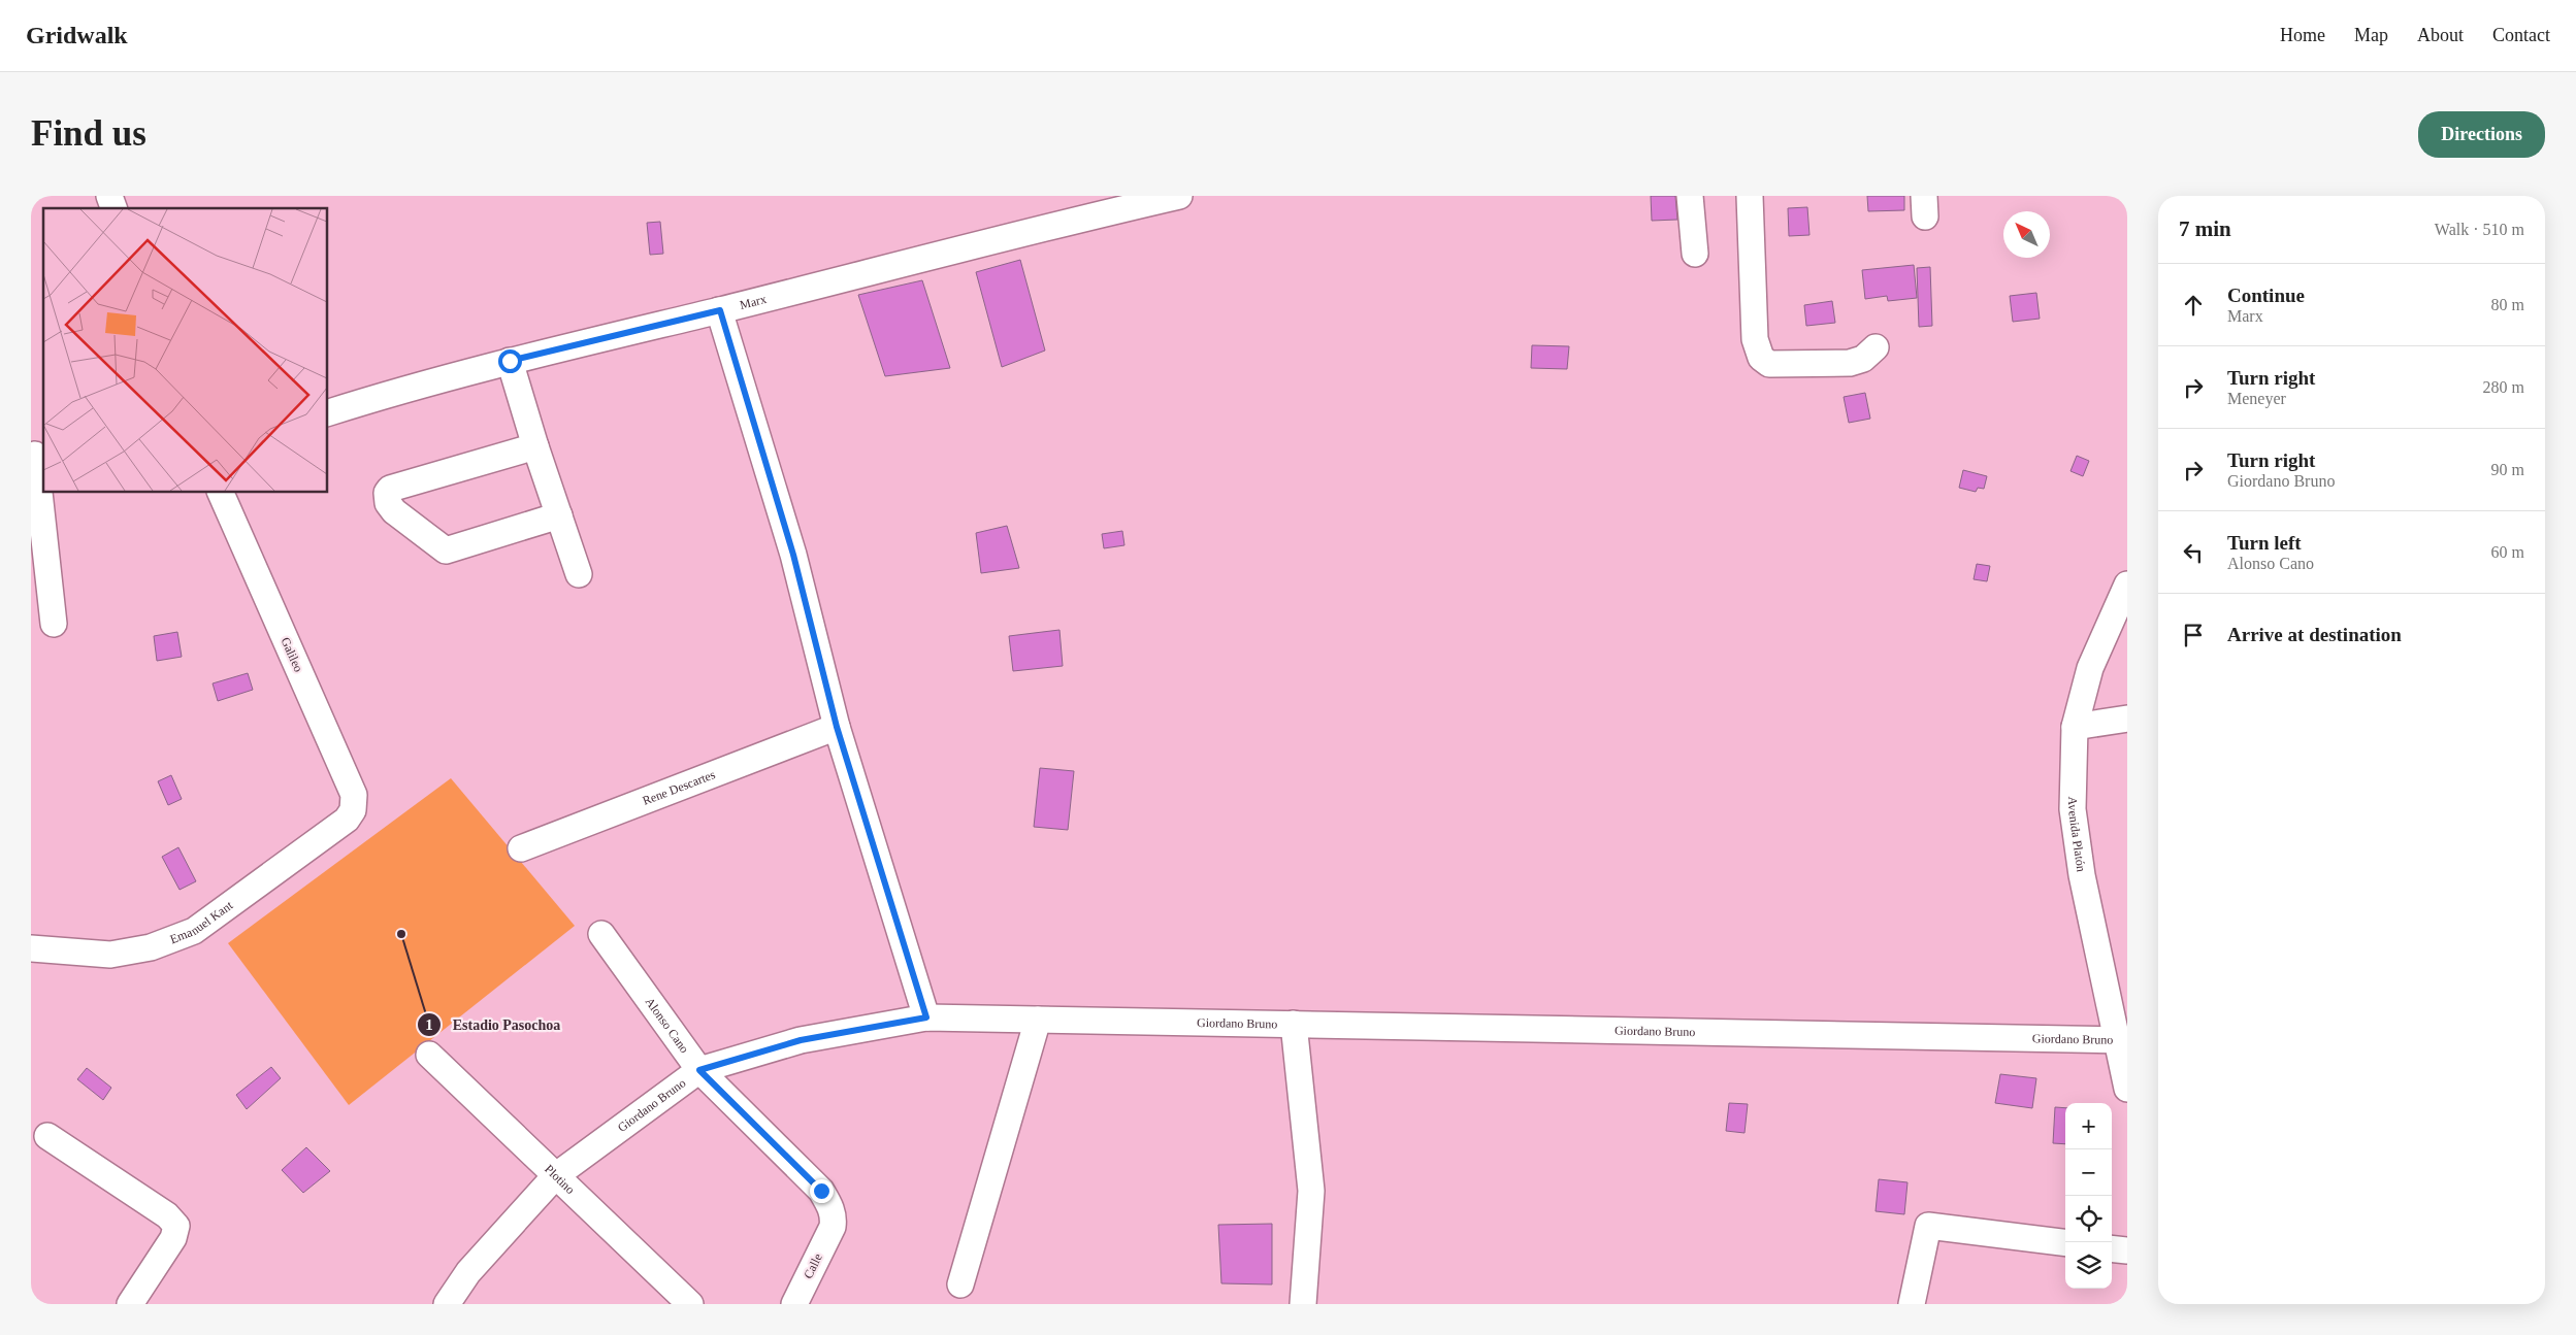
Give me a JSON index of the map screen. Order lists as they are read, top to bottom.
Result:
{
  "streets": {
    "street": [
      "Marx",
      "Galileo",
      "Rene Descartes",
      "Avenida Platón",
      "Emanuel Kant",
      "Giordano Bruno",
      "Alonso Cano",
      "Plotino",
      "Calle"
    ]
  },
  "crossings": [
    ["Galileo", "Emanuel Kant"],
    ["Avenida Platón", "Giordano Bruno"],
    ["Giordano Bruno", "Alonso Cano"],
    ["Giordano Bruno", "Plotino"],
    ["Alonso Cano", "Calle"]
  ],
  "places": ["Estadio Pasochoa"],
  "north": "top left",
  "page": {
    "header": "Gridwalk",
    "nav": [
      "Home",
      "Map",
      "About",
      "Contact"
    ],
    "buttons": "Directions",
    "title": "Find us",
    "heading": ["7 min", "Walk · 510 m"],
    "list": [
      ["Continue", "Marx", "80 m"],
      ["Turn right", "Meneyer", "280 m"],
      ["Turn right", "Giordano Bruno", "90 m"],
      ["Turn left", "Alonso Cano", "60 m"],
      "Arrive at destination"
    ],
    "map_buttons": ["+", "−"]
  }
}
